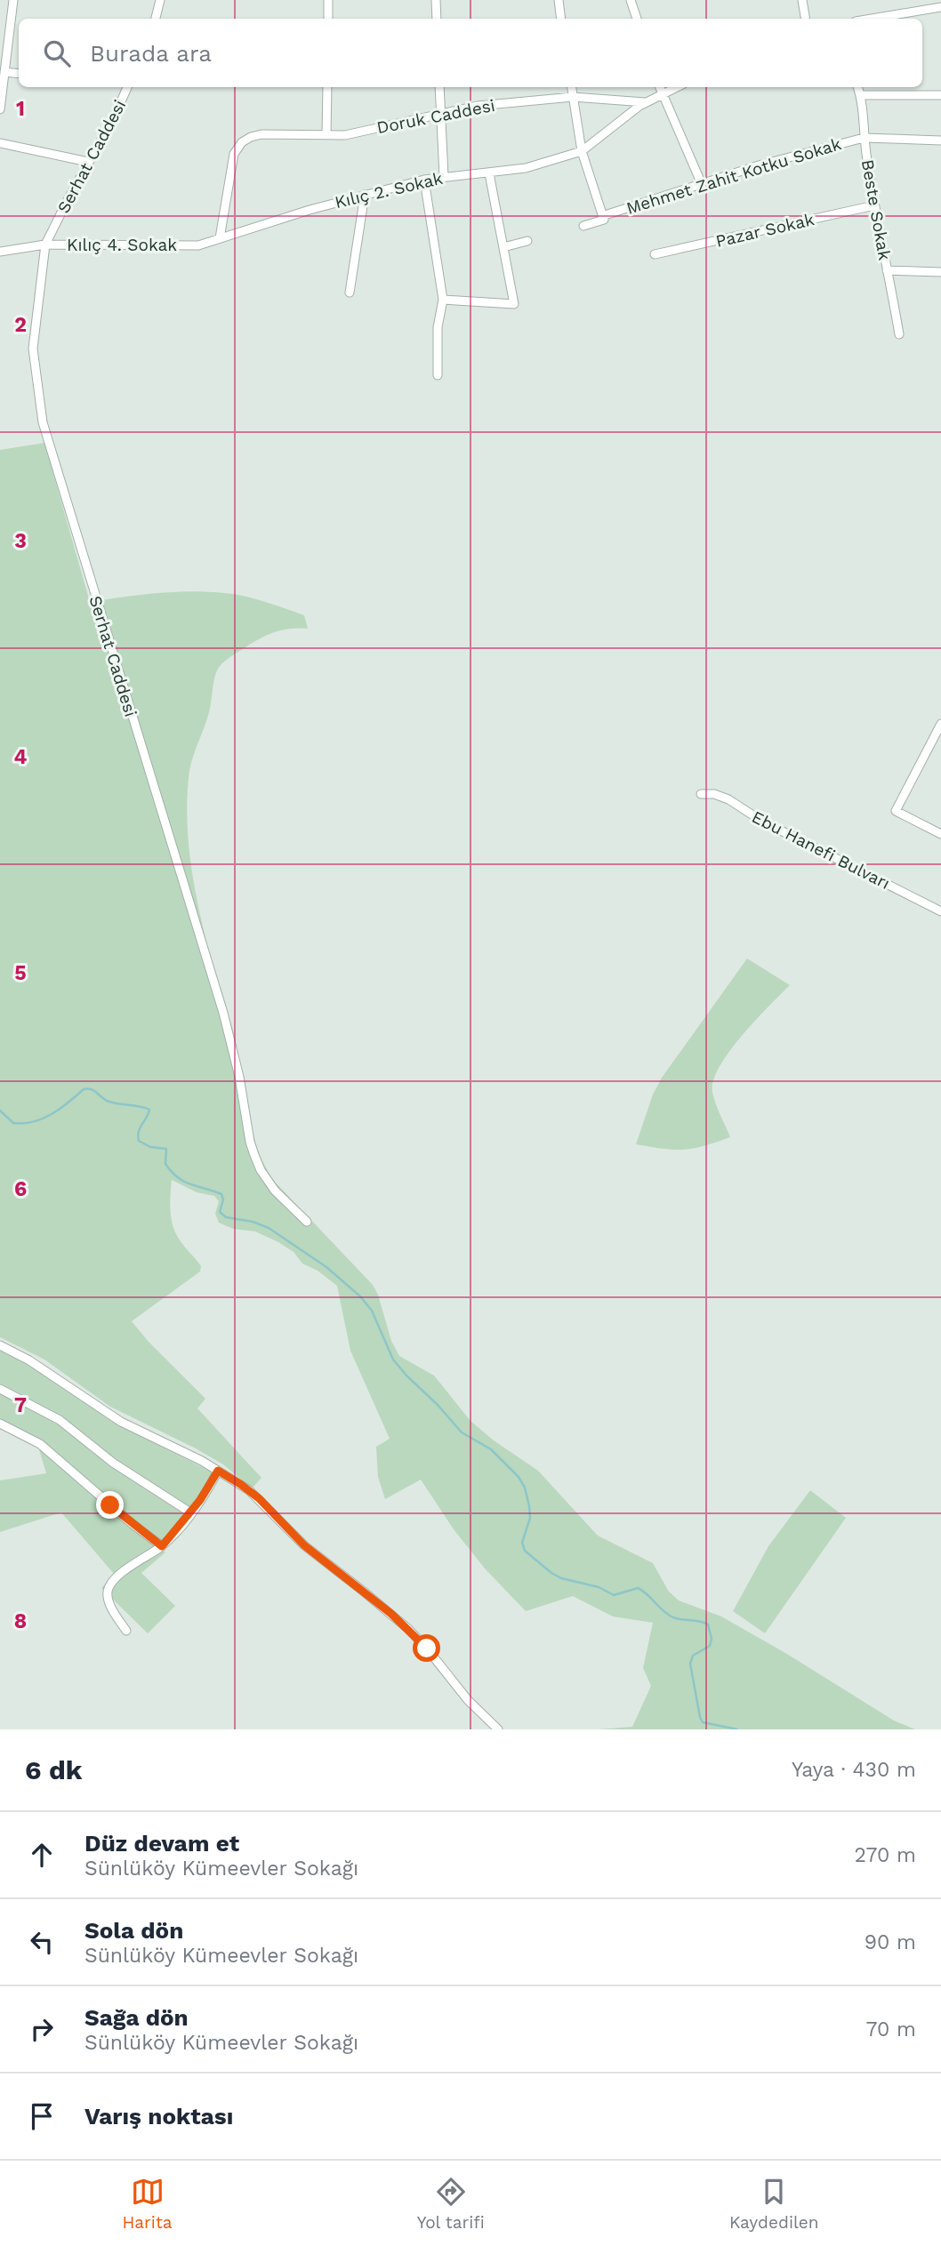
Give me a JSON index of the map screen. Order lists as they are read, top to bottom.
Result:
{
  "streets": {
    "street": [
      "Doruk Caddesi",
      "Serhat Caddesi",
      "Mehmet Zahit Kotku Sokak",
      "Kılıç 2. Sokak",
      "Beste Sokak",
      "Pazar Sokak",
      "Kılıç 4. Sokak",
      "Ebu Hanefi Bulvarı"
    ]
  },
  "crossings": [
    ["Doruk Caddesi", "Kılıç 2. Sokak"],
    ["Serhat Caddesi", "Kılıç 4. Sokak"],
    ["Mehmet Zahit Kotku Sokak", "Beste Sokak"],
    ["Kılıç 2. Sokak", "Kılıç 4. Sokak"],
    ["Beste Sokak", "Pazar Sokak"]
  ],
  "page": {
    "search": "Burada ara",
    "heading": ["6 dk", "Yaya · 430 m"],
    "list": [
      ["Düz devam et", "Sünlüköy Kümeevler Sokağı", "270 m"],
      ["Sola dön", "Sünlüköy Kümeevler Sokağı", "90 m"],
      ["Sağa dön", "Sünlüköy Kümeevler Sokağı", "70 m"],
      "Varış noktası"
    ],
    "nav": ["Harita", "Yol tarifi", "Kaydedilen"]
  },
  "grid": {
    "rows": [
      "1",
      "2",
      "3",
      "4",
      "5",
      "6",
      "7",
      "8"
    ]
  }
}
